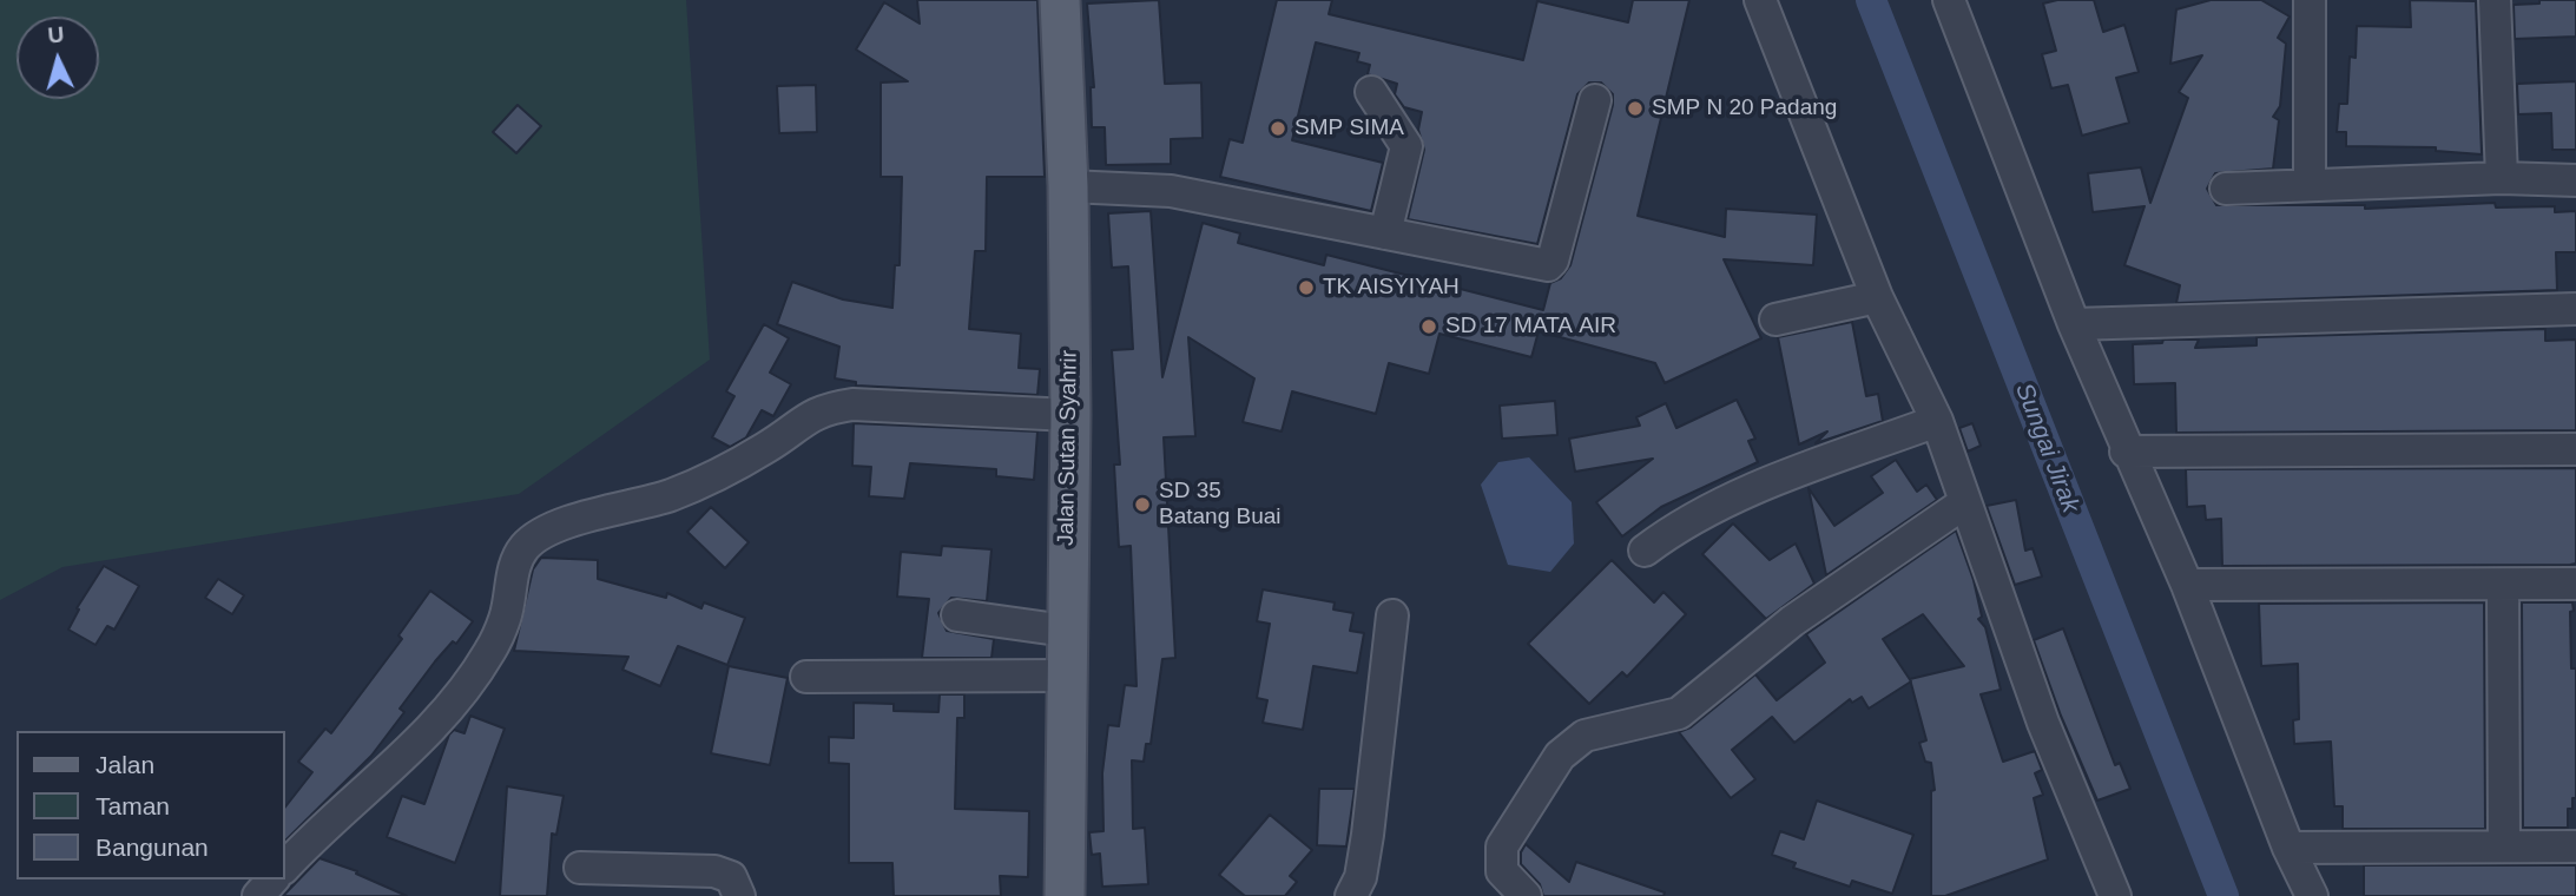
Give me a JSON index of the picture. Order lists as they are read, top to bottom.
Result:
{
  "streets": {
    "main road": ["Jalan Sutan Syahrir"]
  },
  "water": ["Sungai Jirak"],
  "places": [
    "SMP N 20 Padang",
    "SMP SIMA",
    "TK AISYIYAH",
    "SD 17 MATA AIR",
    "SD 35 Batang Buai"
  ],
  "legend": ["Jalan", "Taman", "Bangunan"],
  "north": "top"
}
